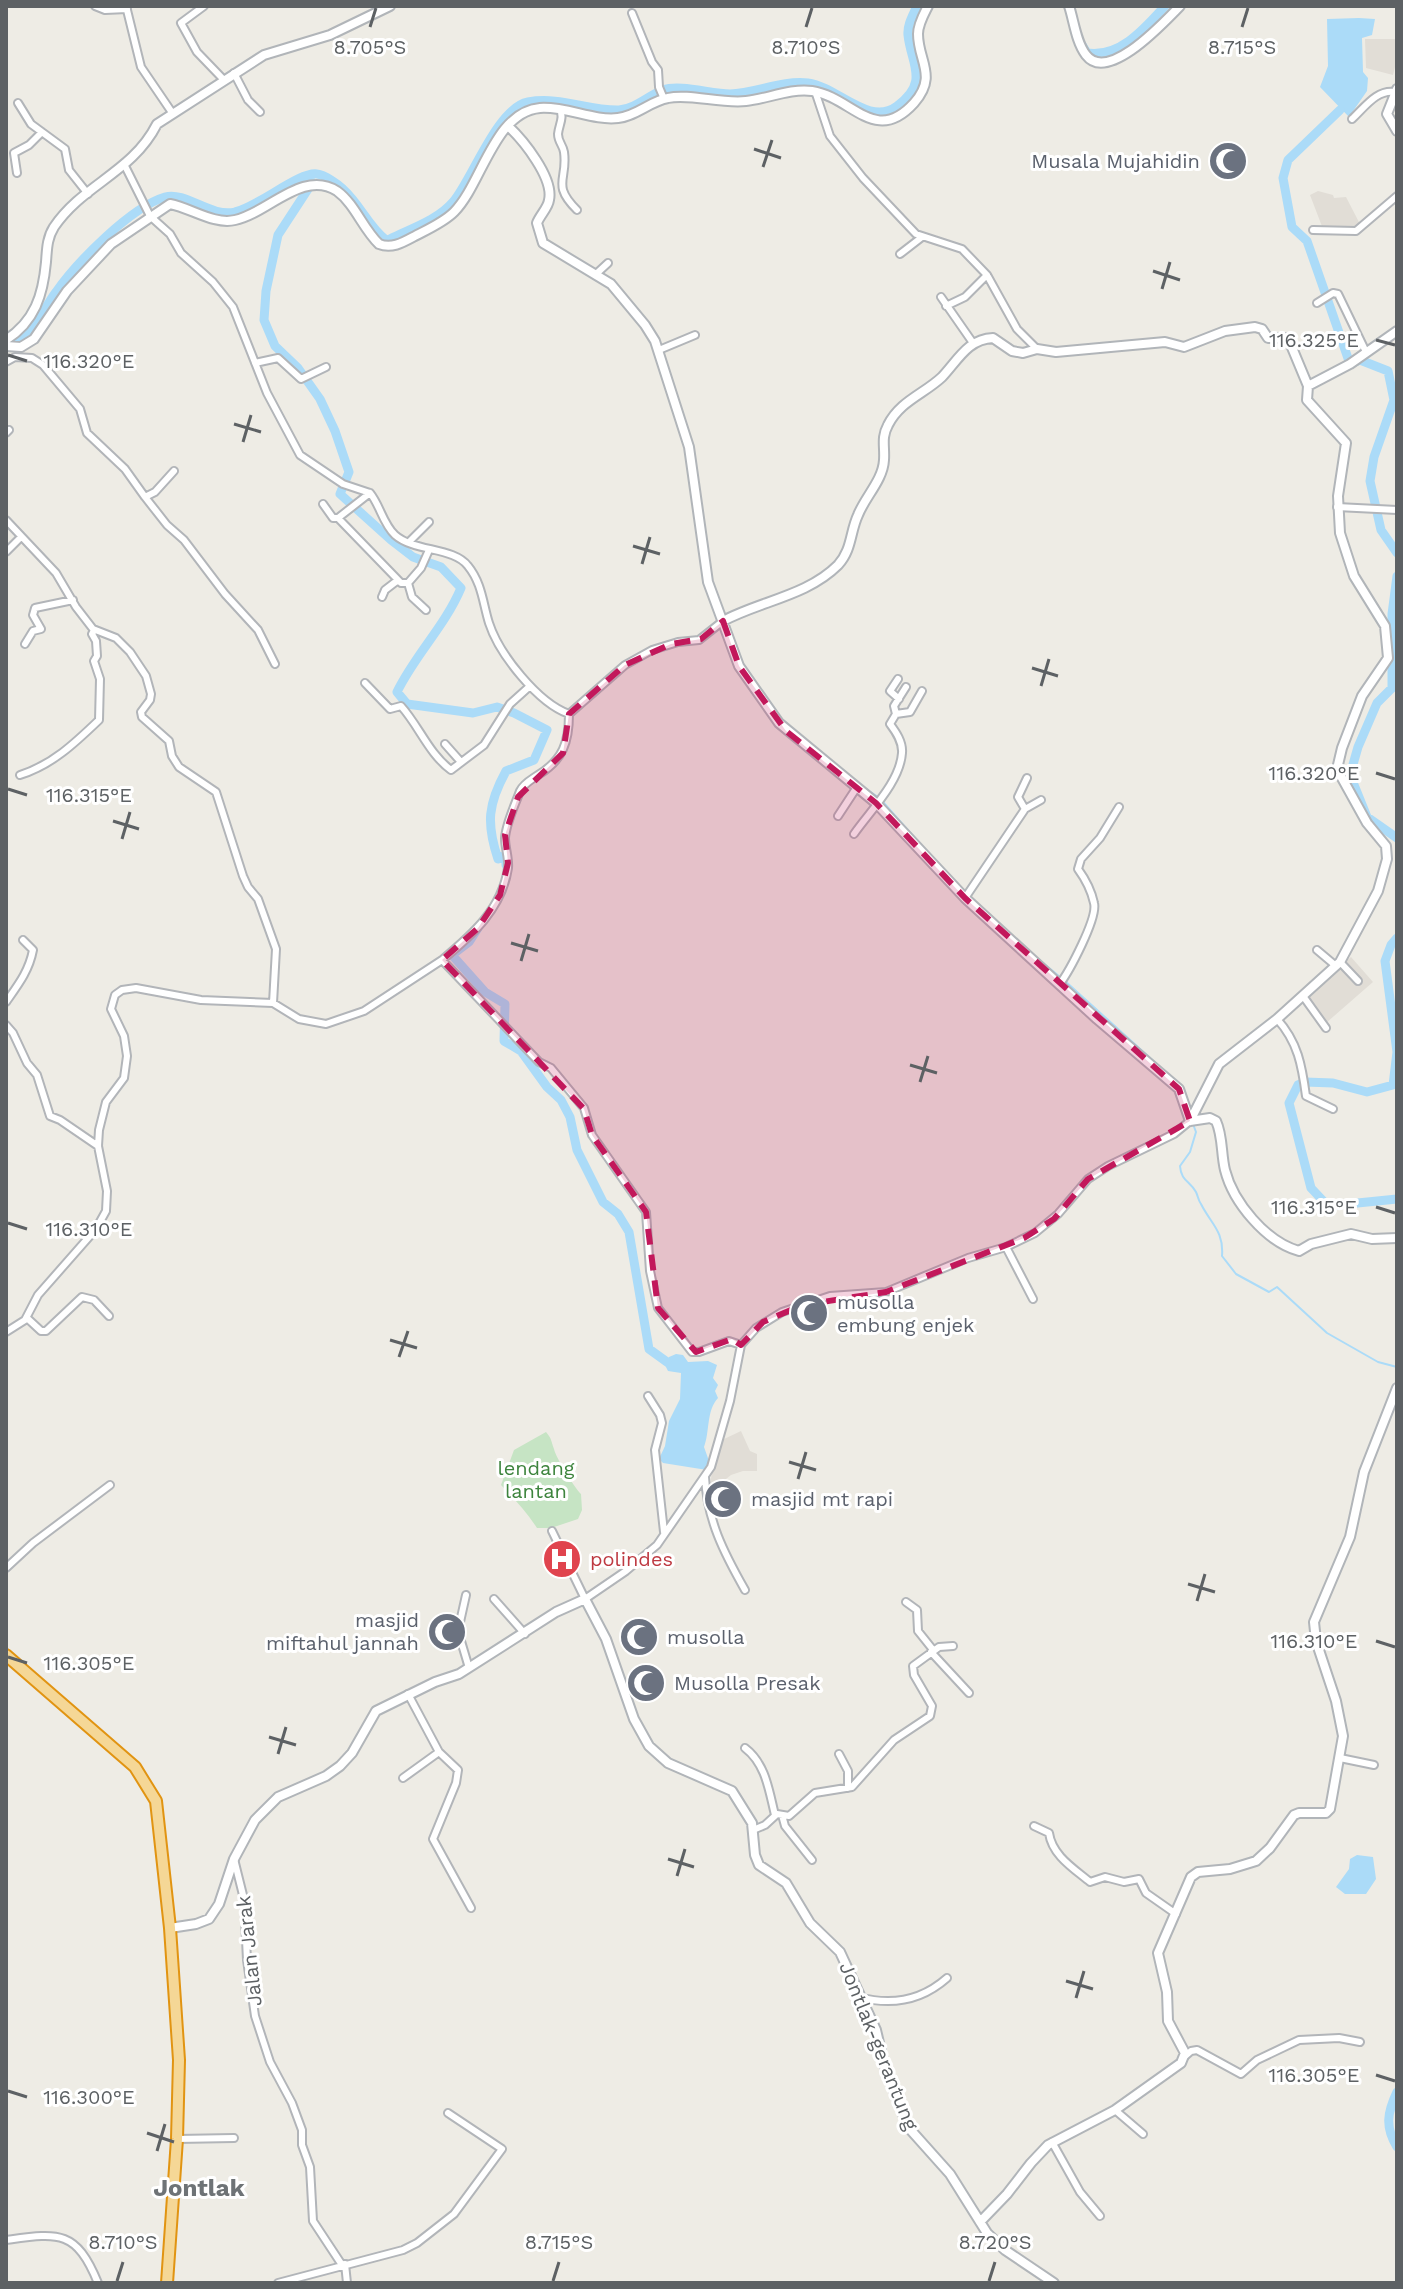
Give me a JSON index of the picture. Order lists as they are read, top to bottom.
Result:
{
  "streets": {
    "street": ["Jalan Jarak", "Jontlak-gerantung"]
  },
  "districts": ["Jontlak"],
  "parks": ["lendang lantan"],
  "places": {
    "mosque": [
      "Musala Mujahidin",
      "musolla embung enjek",
      "masjid mt rapi",
      "masjid miftahul jannah",
      "musolla",
      "Musolla Presak"
    ],
    "hospital": ["polindes"]
  },
  "coordinates": [
    "8.705°S",
    "8.710°S",
    "8.715°S",
    "116.325°E",
    "116.320°E",
    "116.315°E",
    "116.310°E",
    "116.305°E",
    "116.300°E",
    "8.720°S"
  ]
}
